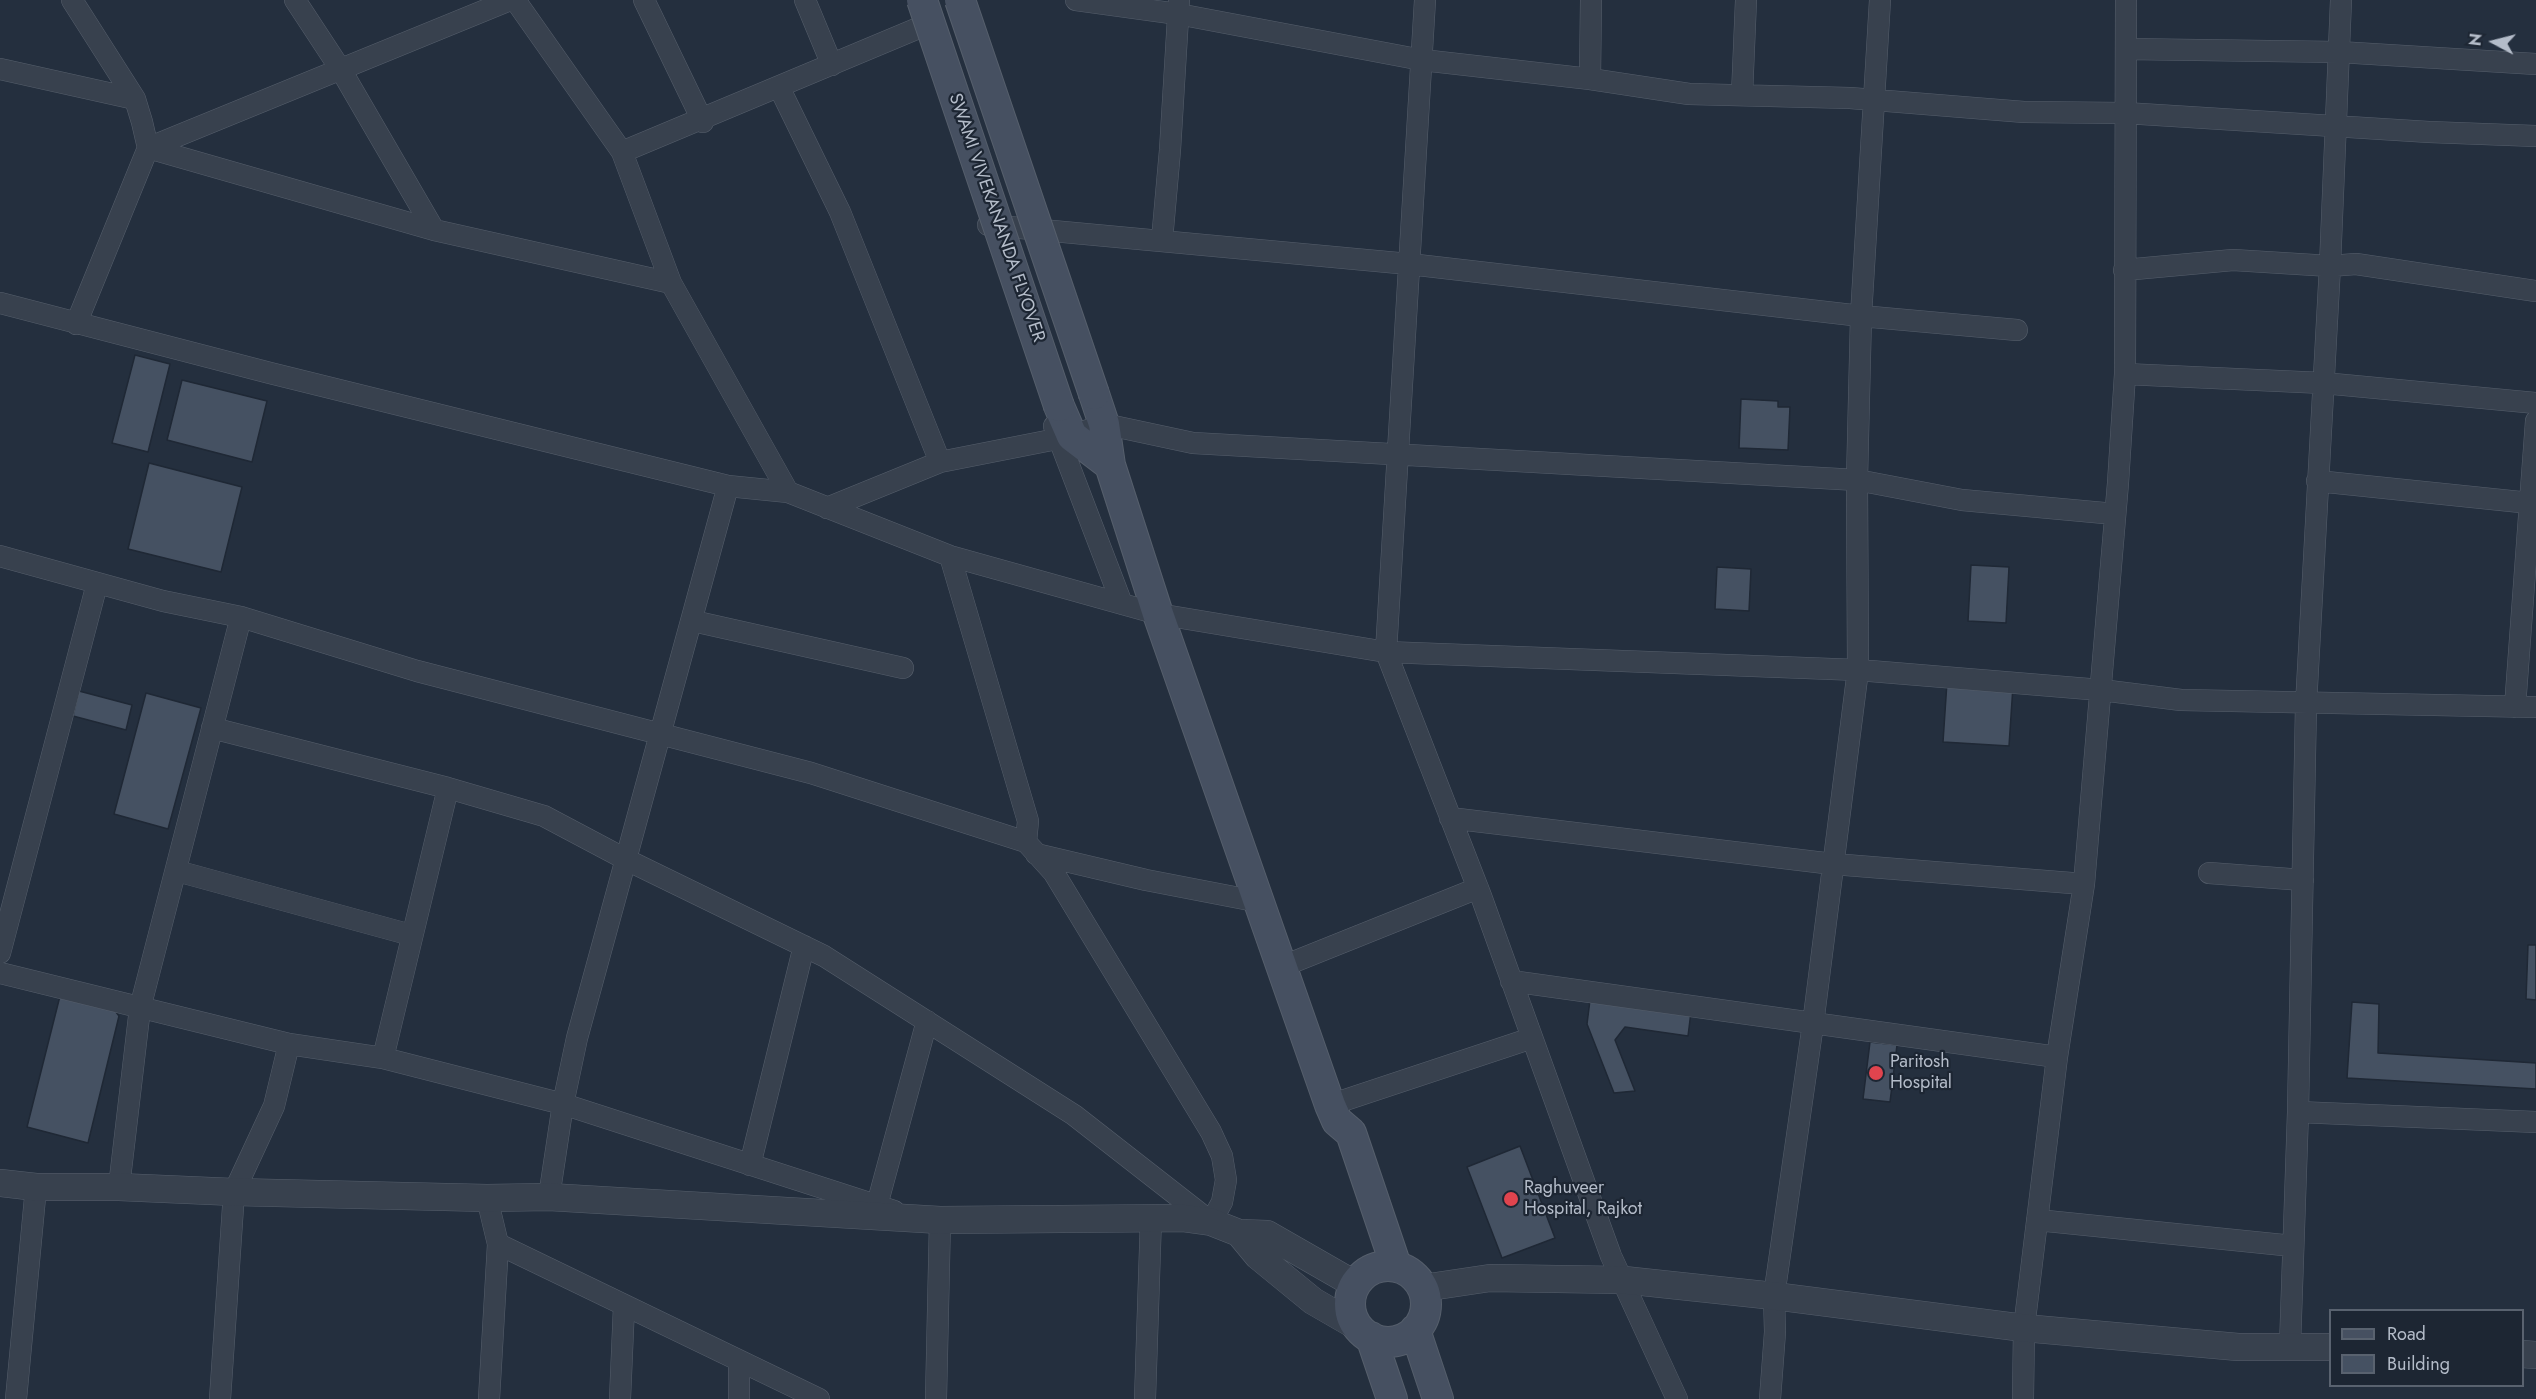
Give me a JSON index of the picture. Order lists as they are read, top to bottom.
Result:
{
  "streets": {
    "main road": ["SWAMI VIVEKANANDA FLYOVER"]
  },
  "places": ["Paritosh Hospital", "Raghuveer Hospital, Rajkot"],
  "legend": ["Road", "Building"],
  "north": "left"
}
